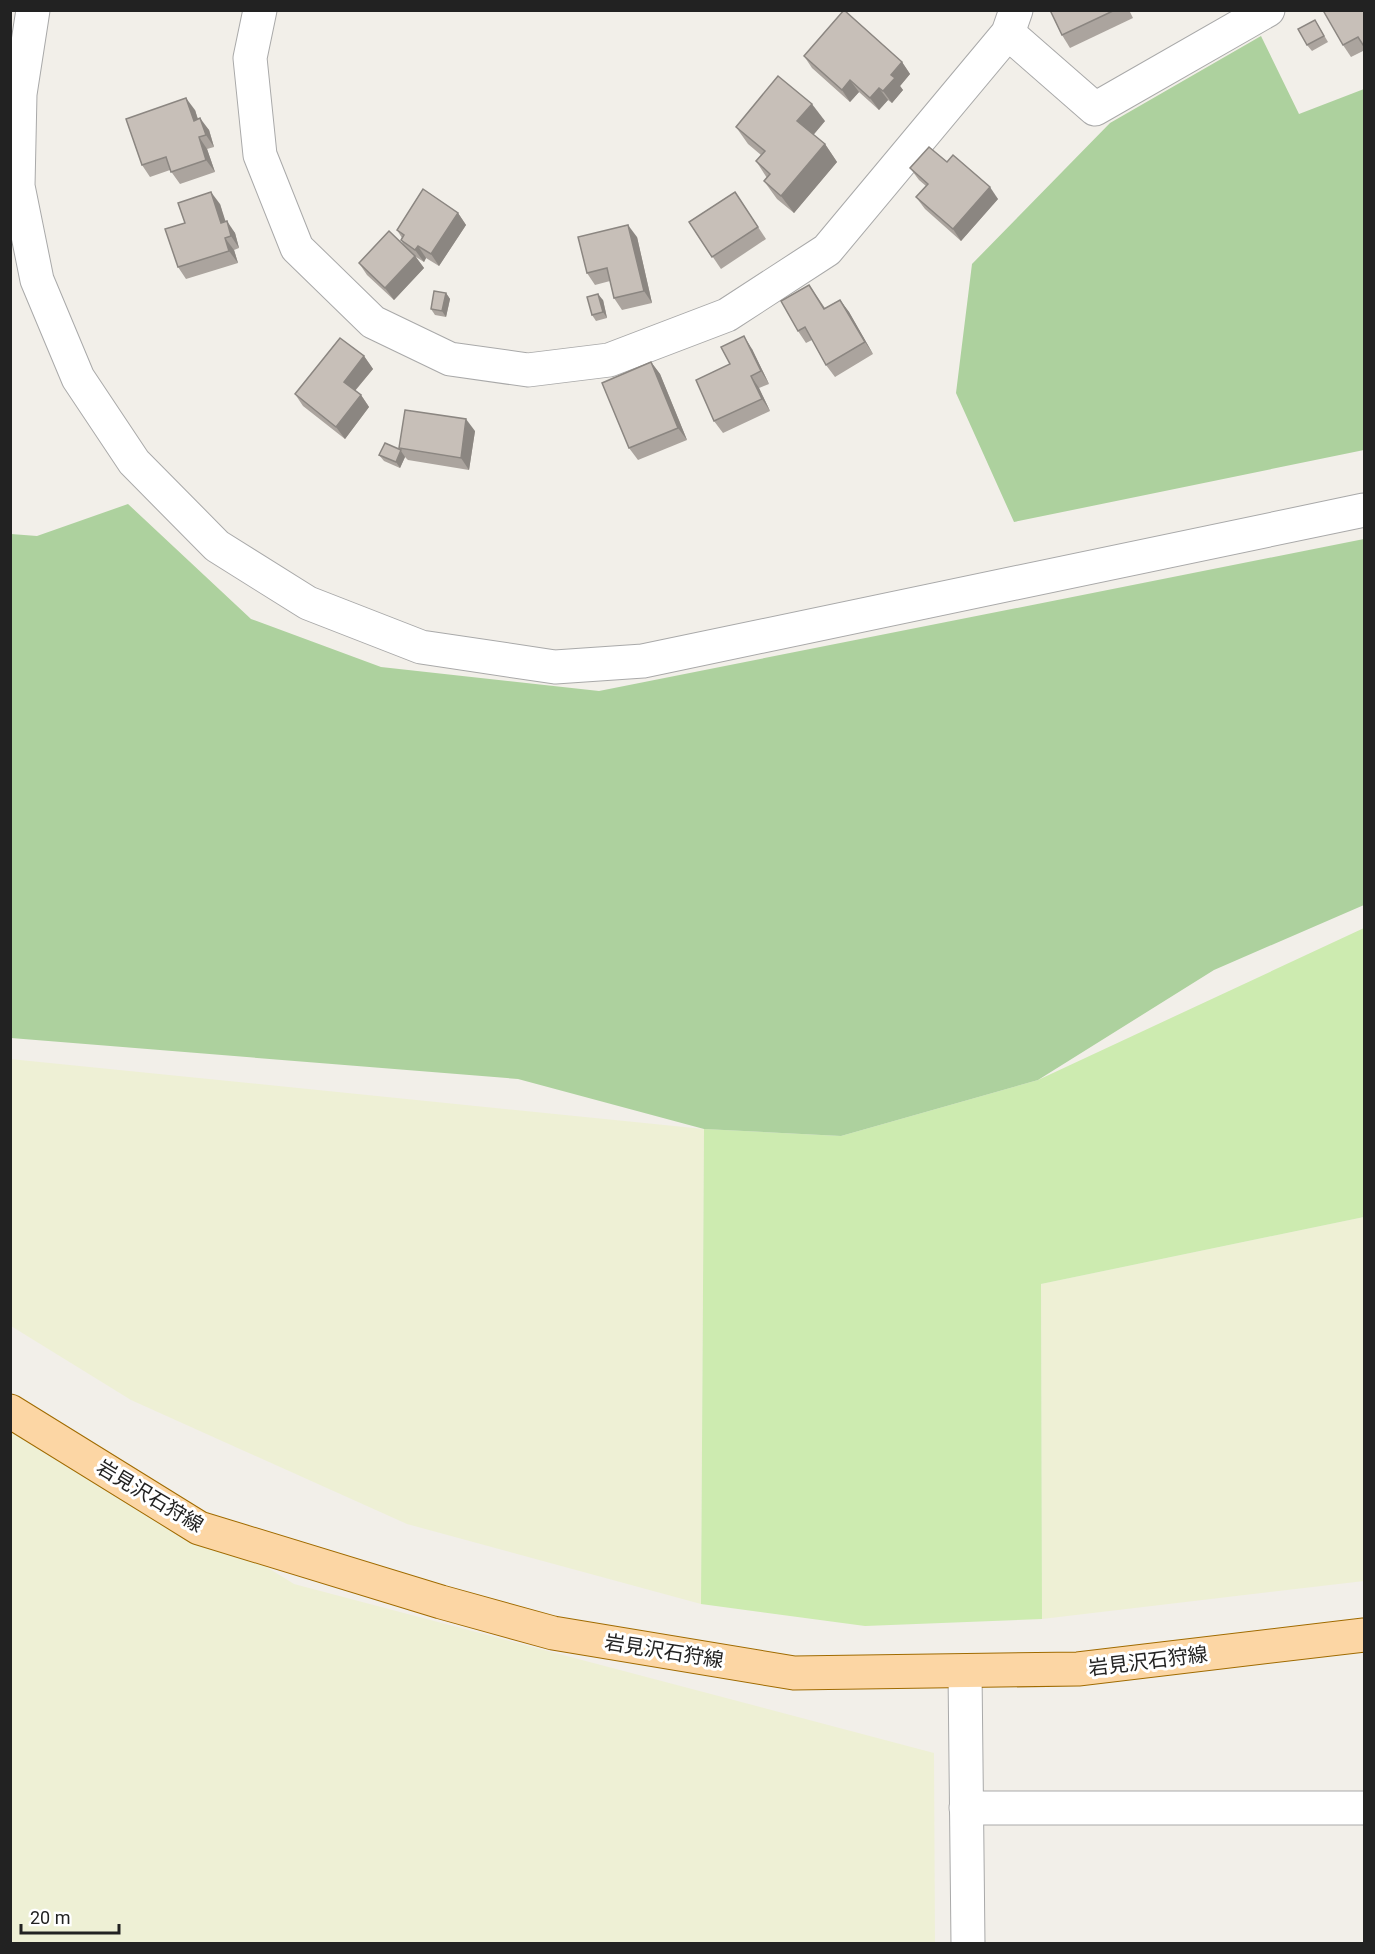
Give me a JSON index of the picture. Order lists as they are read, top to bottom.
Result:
{
  "streets": {
    "main road": ["岩見沢石狩線"]
  },
  "scale_bar": "20 m"
}
